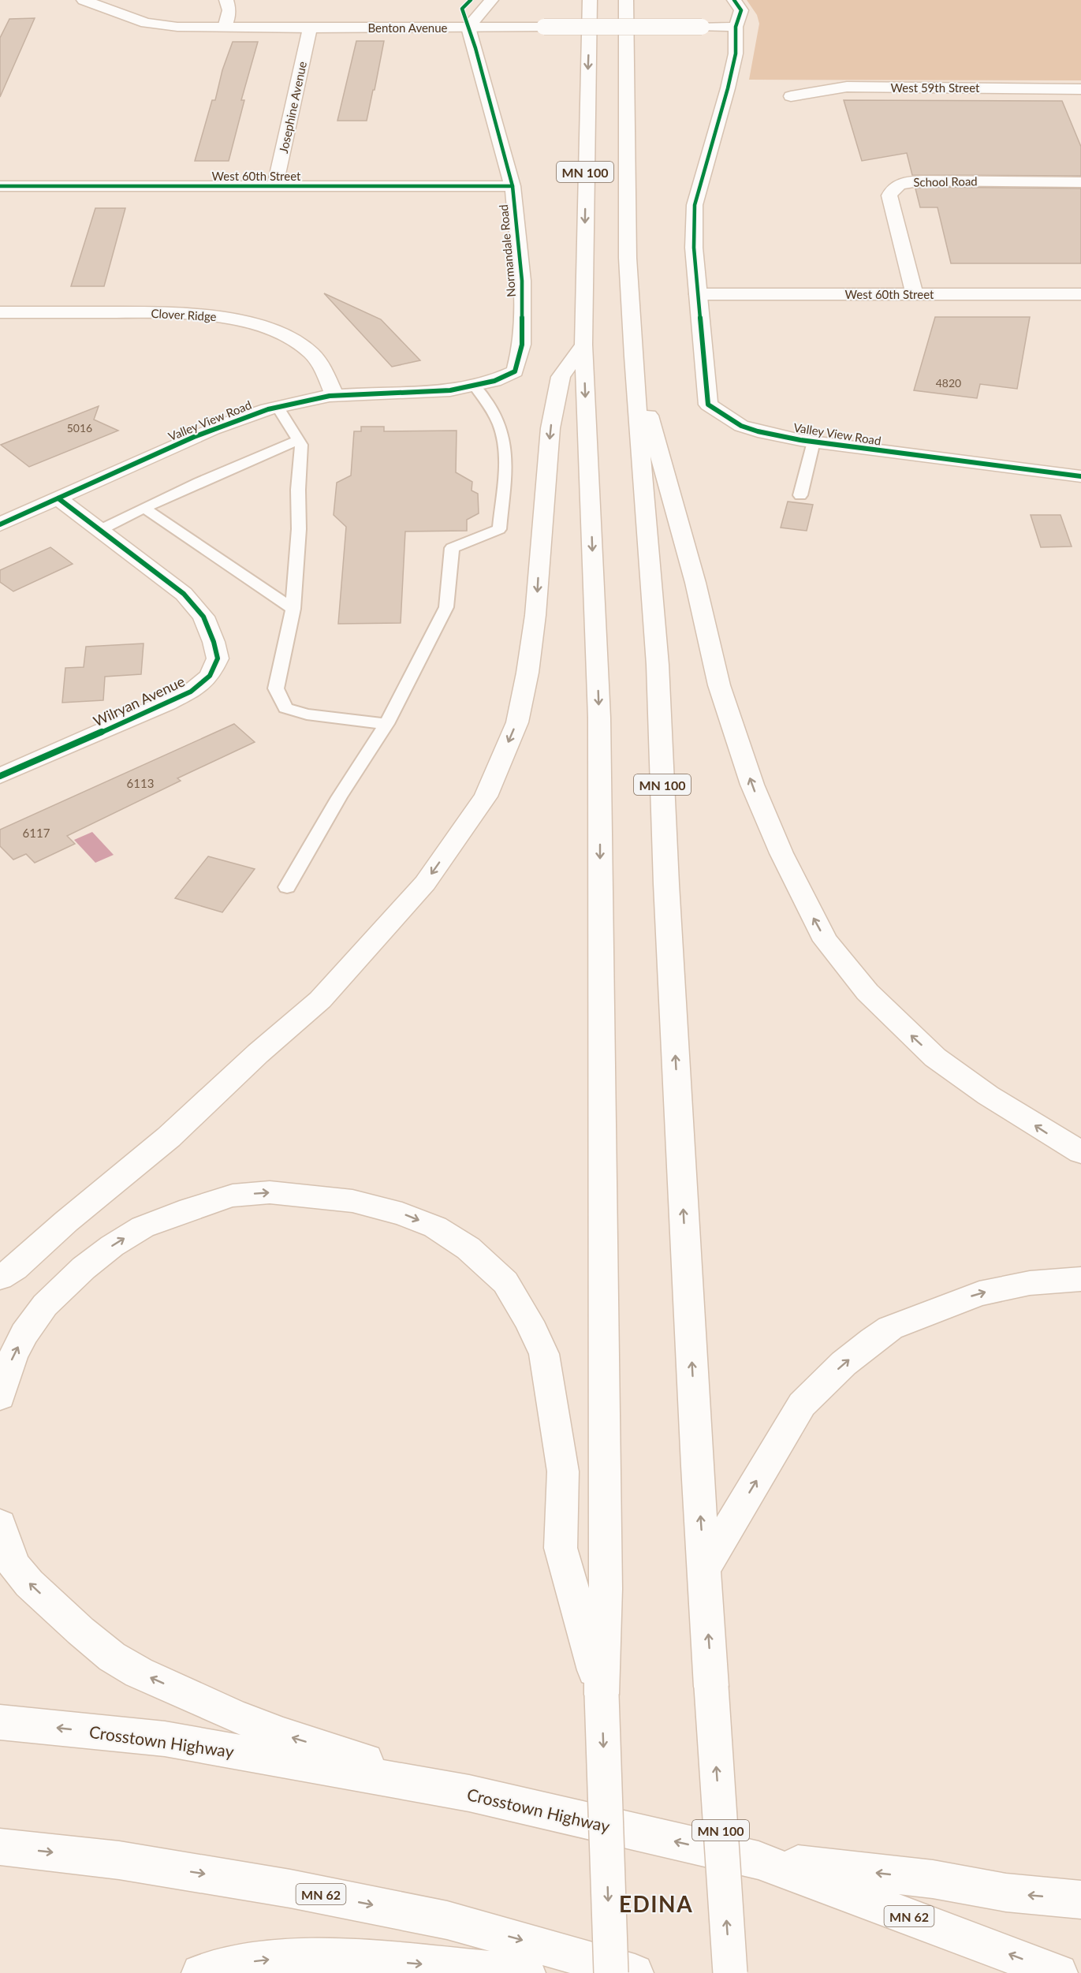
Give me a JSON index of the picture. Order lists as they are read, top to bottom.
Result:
{
  "streets": {
    "main road": [
      "Benton Avenue",
      "West 59th Street",
      "Josephine Avenue",
      "MN 100",
      "West 60th Street",
      "School Road",
      "Normandale Road",
      "Clover Ridge",
      "Valley View Road",
      "Wilryan Avenue",
      "Crosstown Highway",
      "MN 62"
    ]
  },
  "crossings": [
    ["Benton Avenue", "Josephine Avenue"],
    ["Benton Avenue", "Normandale Road"],
    ["Josephine Avenue", "West 60th Street"],
    ["West 60th Street", "School Road"],
    ["West 60th Street", "Normandale Road"],
    ["West 60th Street", "Valley View Road"],
    ["Normandale Road", "Valley View Road"],
    ["Clover Ridge", "Valley View Road"],
    ["Valley View Road", "Wilryan Avenue"]
  ],
  "districts": ["EDINA"],
  "house_numbers": [
    "4820",
    "5016",
    "6113",
    "6117"
  ]
}
